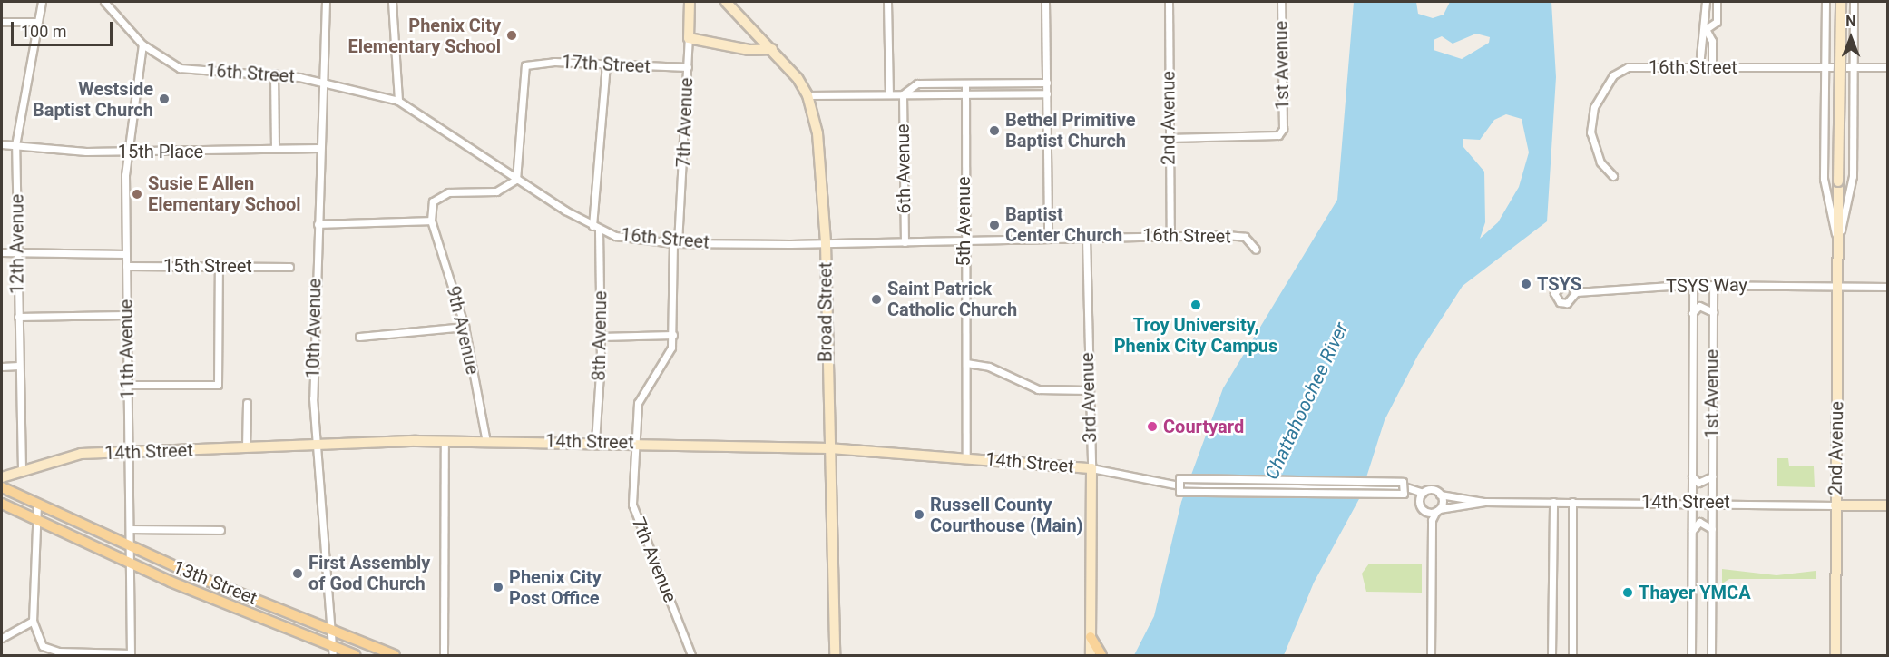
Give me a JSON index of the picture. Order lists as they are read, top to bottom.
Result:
{
  "streets": {
    "main road": ["13th Street"],
    "street": [
      "17th Street",
      "1st Avenue",
      "16th Street",
      "2nd Avenue",
      "7th Avenue",
      "15th Place",
      "6th Avenue",
      "5th Avenue",
      "12th Avenue",
      "15th Street",
      "TSYS Way",
      "Broad Street",
      "10th Avenue",
      "9th Avenue",
      "8th Avenue",
      "11th Avenue",
      "3rd Avenue",
      "14th Street"
    ]
  },
  "crossings": [
    ["17th Street", "16th Street"],
    ["17th Street", "7th Avenue"],
    ["1st Avenue", "2nd Avenue"],
    ["1st Avenue", "TSYS Way"],
    ["1st Avenue", "14th Street"],
    ["16th Street", "2nd Avenue"],
    ["16th Street", "7th Avenue"],
    ["16th Street", "6th Avenue"],
    ["16th Street", "5th Avenue"],
    ["16th Street", "Broad Street"],
    ["16th Street", "10th Avenue"],
    ["16th Street", "8th Avenue"],
    ["16th Street", "11th Avenue"],
    ["16th Street", "3rd Avenue"],
    ["2nd Avenue", "TSYS Way"],
    ["2nd Avenue", "14th Street"],
    ["7th Avenue", "14th Street"],
    ["15th Place", "12th Avenue"],
    ["15th Place", "10th Avenue"],
    ["15th Place", "11th Avenue"],
    ["5th Avenue", "14th Street"],
    ["12th Avenue", "14th Street"],
    ["15th Street", "11th Avenue"],
    ["Broad Street", "14th Street"],
    ["10th Avenue", "14th Street"],
    ["10th Avenue", "13th Street"],
    ["9th Avenue", "14th Street"],
    ["8th Avenue", "14th Street"],
    ["11th Avenue", "14th Street"],
    ["11th Avenue", "13th Street"],
    ["3rd Avenue", "14th Street"]
  ],
  "water": ["Chattahoochee River"],
  "places": [
    "Phenix City Elementary School",
    "Westside Baptist Church",
    "Bethel Primitive Baptist Church",
    "Susie E Allen Elementary School",
    "Baptist Center Church",
    "TSYS",
    "Saint Patrick Catholic Church",
    "Troy University, Phenix City Campus",
    "Courtyard",
    "Russell County Courthouse (Main)",
    "First Assembly of God Church",
    "Phenix City Post Office",
    "Thayer YMCA"
  ],
  "scale_bar": "100 m",
  "north": "top"
}
